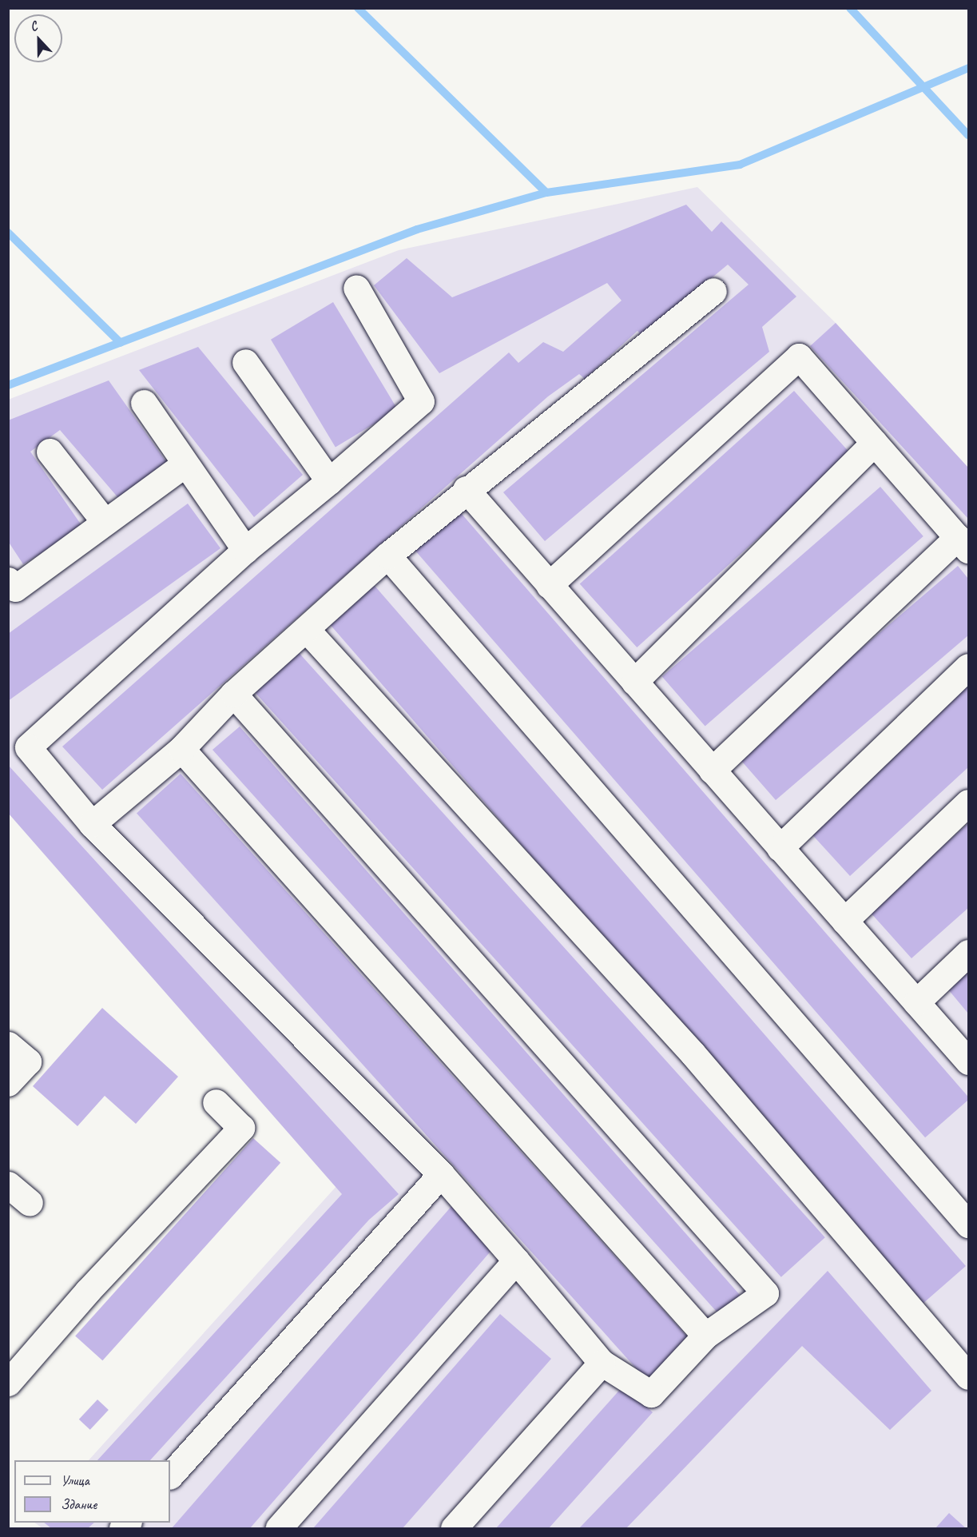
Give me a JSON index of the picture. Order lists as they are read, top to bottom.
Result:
{
  "legend": ["Улица", "Здание"],
  "north": "top"
}
